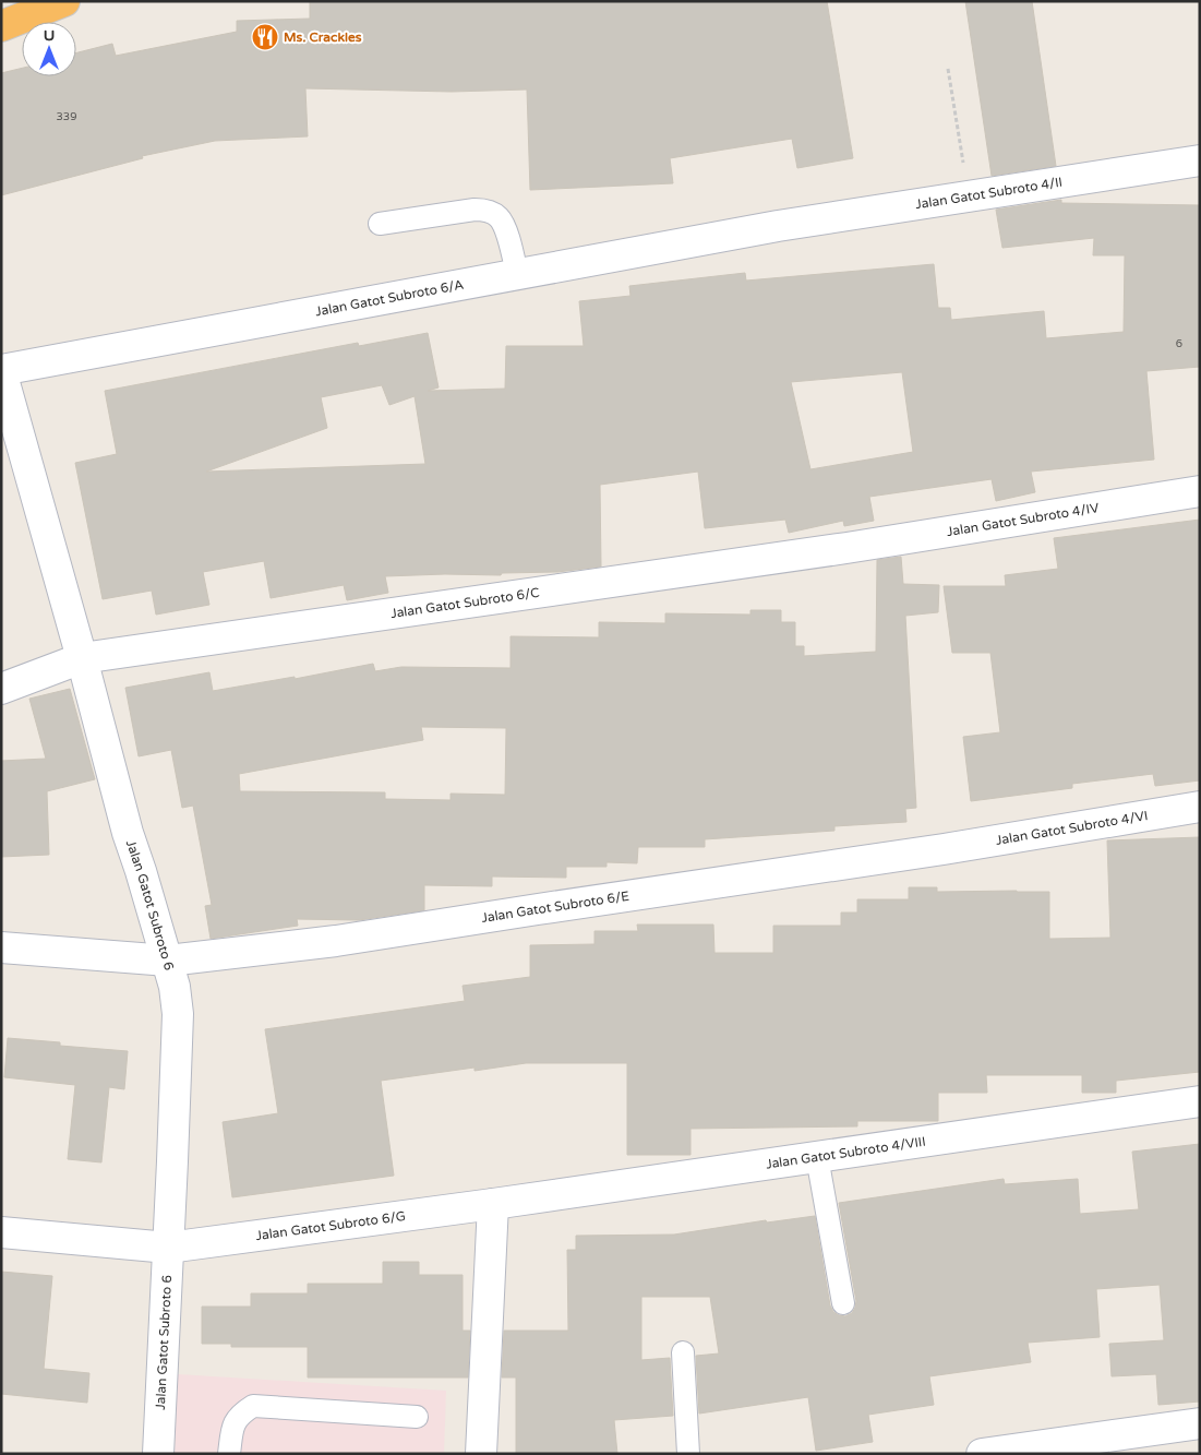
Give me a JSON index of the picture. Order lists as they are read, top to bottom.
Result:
{
  "streets": {
    "street": [
      "Jalan Gatot Subroto 4/II",
      "Jalan Gatot Subroto 6/A",
      "Jalan Gatot Subroto 4/IV",
      "Jalan Gatot Subroto 6/C",
      "Jalan Gatot Subroto 4/VI",
      "Jalan Gatot Subroto 6",
      "Jalan Gatot Subroto 6/E",
      "Jalan Gatot Subroto 4/VIII",
      "Jalan Gatot Subroto 6/G"
    ]
  },
  "crossings": [
    ["Jalan Gatot Subroto 4/II", "Jalan Gatot Subroto 6/A"],
    ["Jalan Gatot Subroto 6/A", "Jalan Gatot Subroto 6"],
    ["Jalan Gatot Subroto 4/IV", "Jalan Gatot Subroto 6/C"],
    ["Jalan Gatot Subroto 6/C", "Jalan Gatot Subroto 6"],
    ["Jalan Gatot Subroto 4/VI", "Jalan Gatot Subroto 6/E"],
    ["Jalan Gatot Subroto 6", "Jalan Gatot Subroto 6/E"],
    ["Jalan Gatot Subroto 6", "Jalan Gatot Subroto 6/G"],
    ["Jalan Gatot Subroto 4/VIII", "Jalan Gatot Subroto 6/G"]
  ],
  "places": {
    "restaurant": ["Ms. Crackles"]
  },
  "house_numbers": ["339", "6"],
  "north": "top"
}
